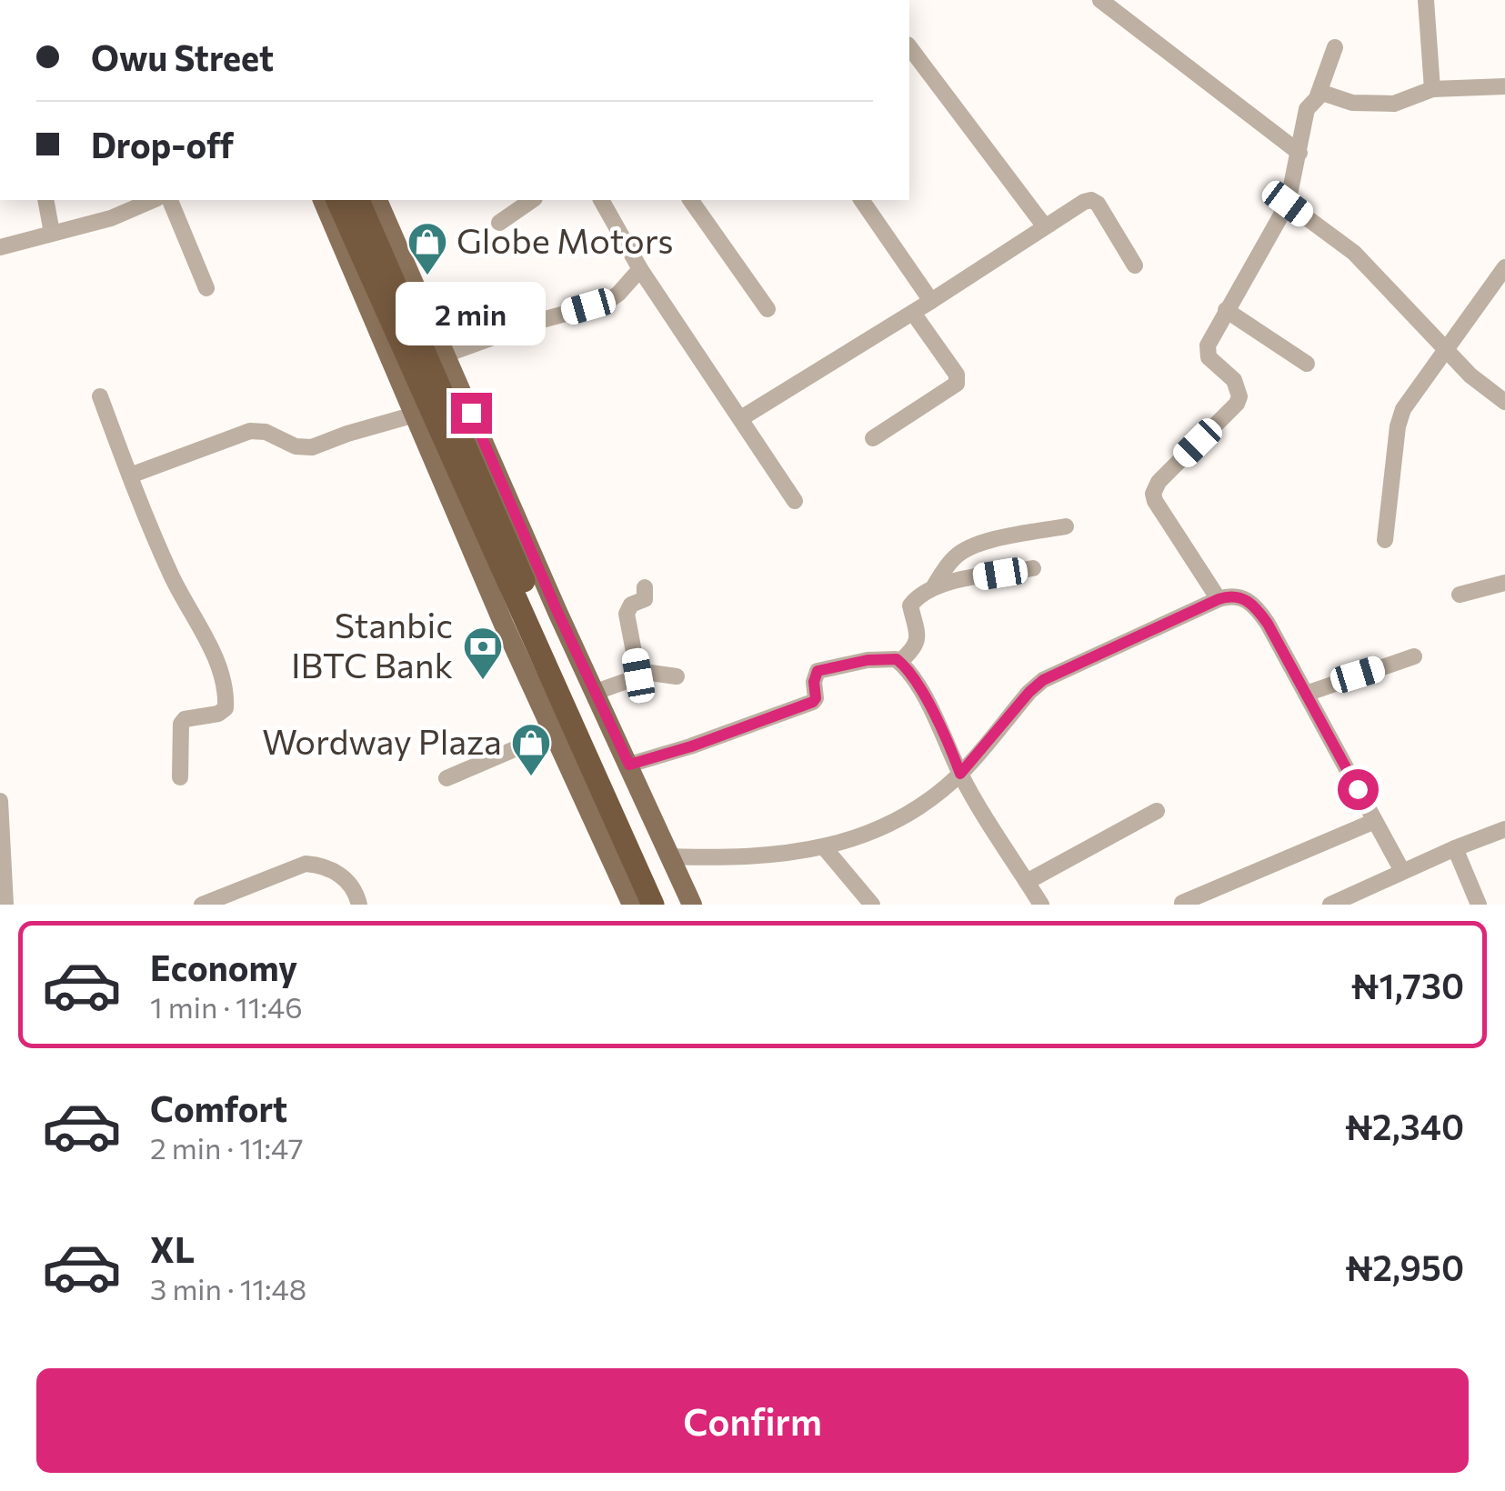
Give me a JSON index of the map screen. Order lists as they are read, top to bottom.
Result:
{
  "places": {
    "shop": ["Globe Motors", "Wordway Plaza"],
    "bank": ["Stanbic IBTC Bank"]
  },
  "page": {
    "banner": ["Owu Street", "Drop-off"],
    "bubble": "2 min",
    "list": [
      {
        "name": "Economy",
        "note": "1 min · 11:46",
        "value": "₦1,730"
      },
      {
        "name": "Comfort",
        "note": "2 min · 11:47",
        "value": "₦2,340"
      },
      {
        "name": "XL",
        "note": "3 min · 11:48",
        "value": "₦2,950"
      }
    ],
    "buttons": "Confirm"
  }
}
